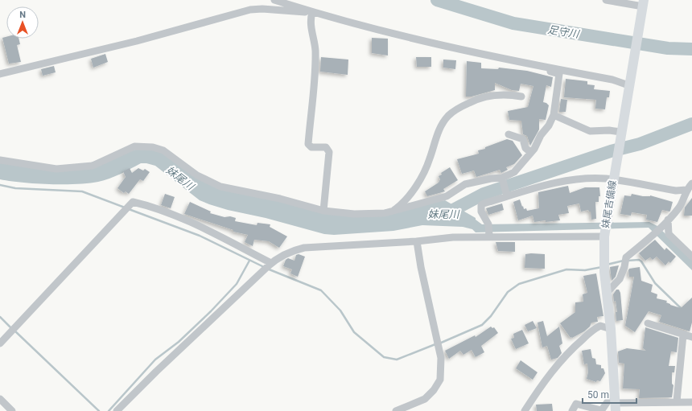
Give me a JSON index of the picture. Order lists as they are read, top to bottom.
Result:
{
  "streets": {
    "main road": ["妹尾吉備線"]
  },
  "water": ["足守川", "妹尾川"],
  "scale_bar": "50 m",
  "north": "top"
}
